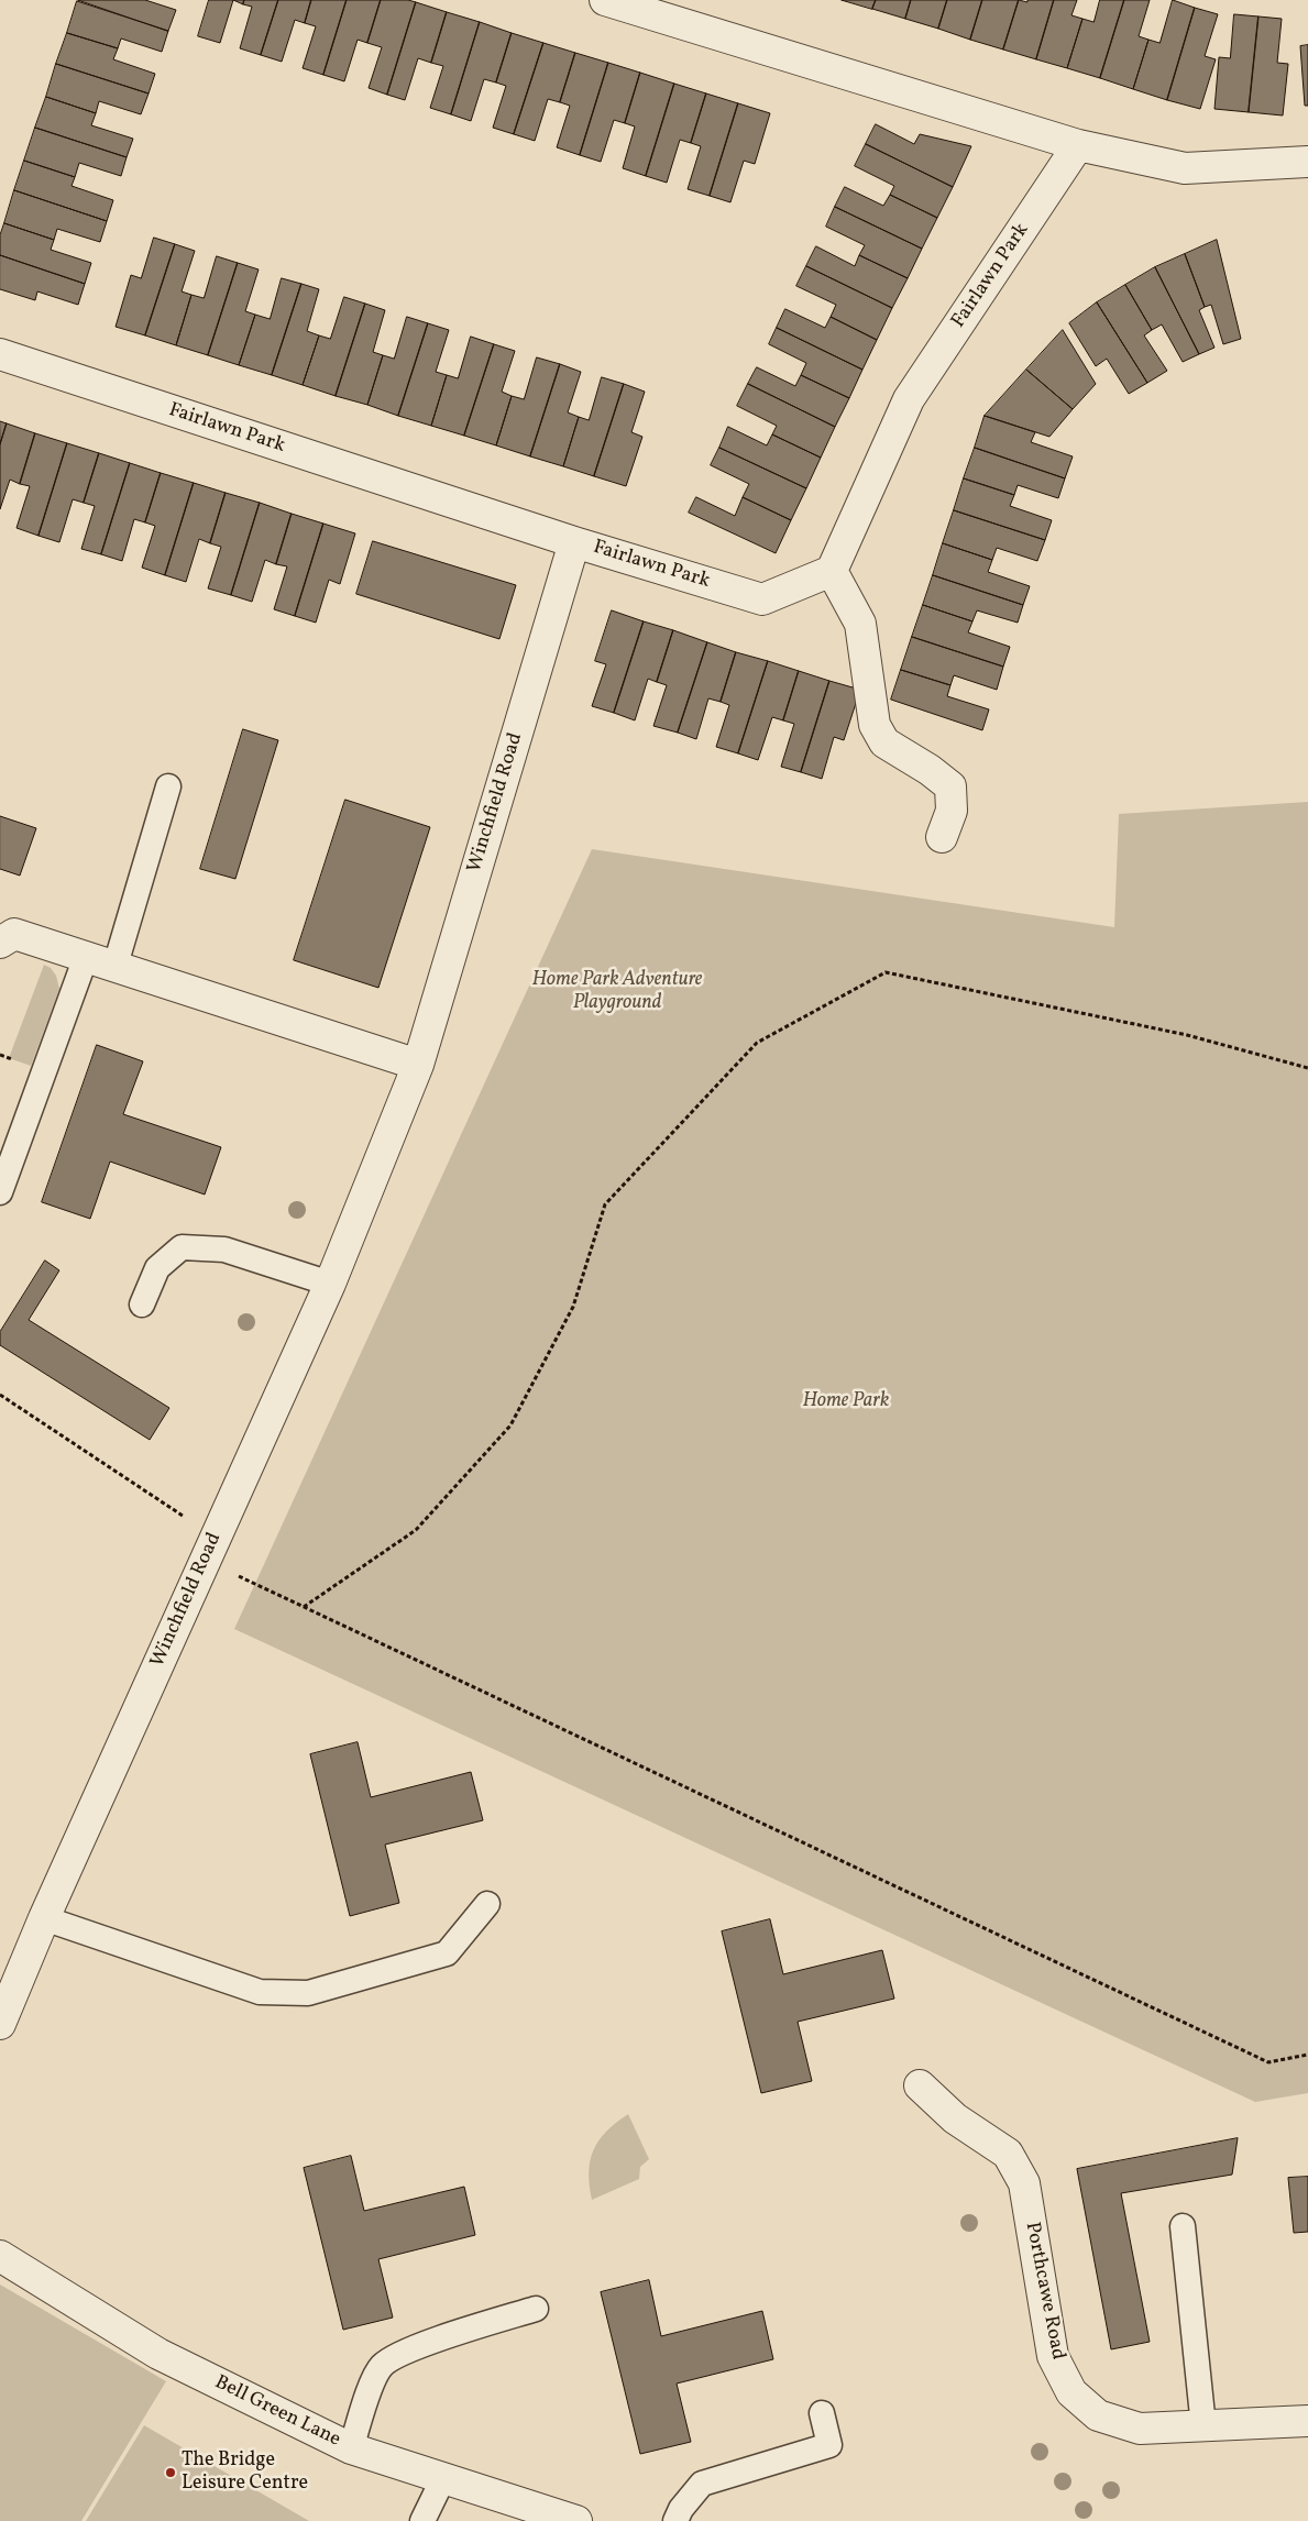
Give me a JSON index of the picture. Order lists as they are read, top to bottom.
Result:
{
  "streets": {
    "street": [
      "Fairlawn Park",
      "Winchfield Road",
      "Porthcawe Road",
      "Bell Green Lane"
    ]
  },
  "crossings": [
    ["Fairlawn Park", "Winchfield Road"]
  ],
  "parks": ["Home Park Adventure Playground", "Home Park"],
  "places": ["The Bridge Leisure Centre"]
}
